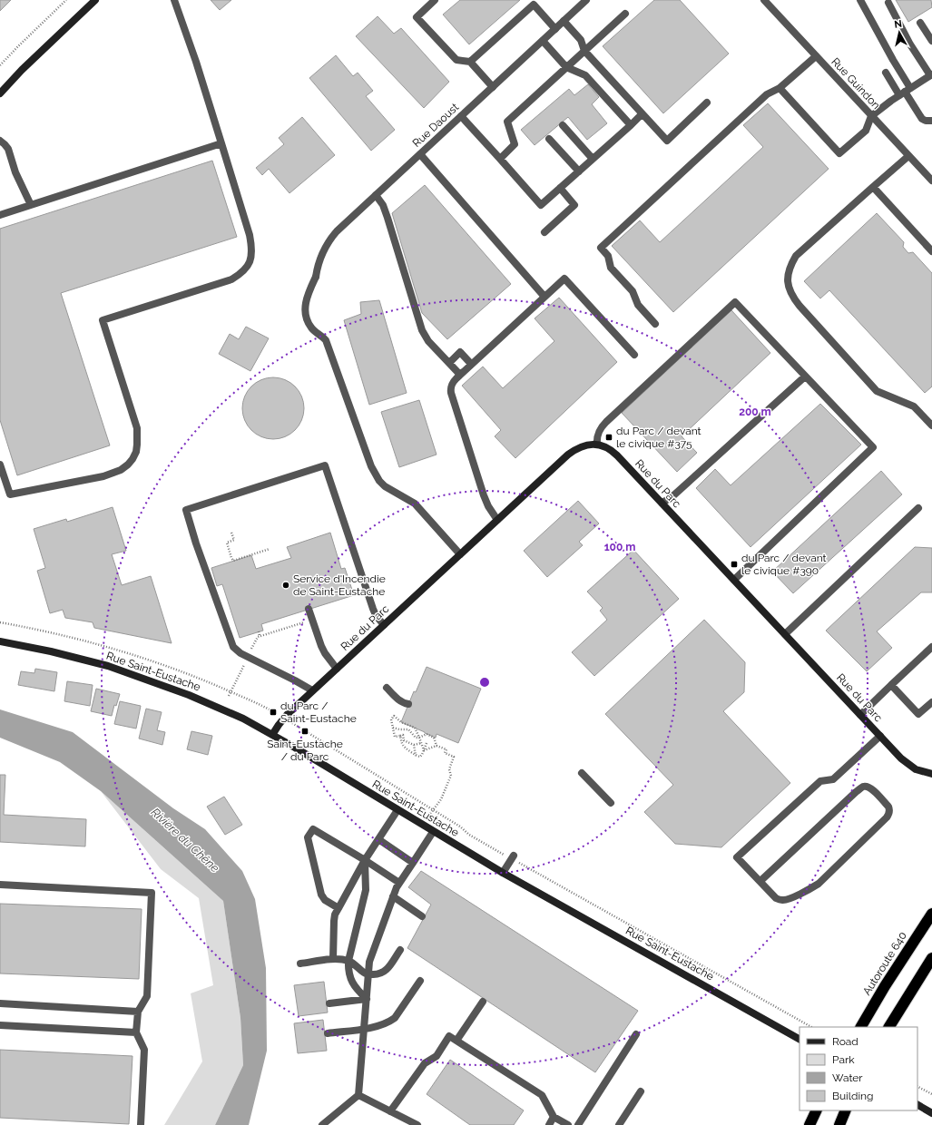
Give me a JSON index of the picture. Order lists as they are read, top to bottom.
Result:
{
  "streets": {
    "highway": ["Autoroute 640"],
    "street": [
      "Rue Guindon",
      "Rue Daoust",
      "Rue du Parc",
      "Rue Saint-Eustache"
    ]
  },
  "crossings": [
    ["Rue Daoust", "Rue du Parc"],
    ["Rue du Parc", "Rue Saint-Eustache"]
  ],
  "water": ["Rivière du Chêne"],
  "places": {
    "transit": [
      "du Parc / devant le civique #375",
      "du Parc / devant le civique #390",
      "du Parc / Saint-Eustache",
      "Saint-Eustache / du Parc"
    ],
    "other": ["Service d'Incendie de Saint-Eustache"]
  },
  "legend": [
    "Road",
    "Park",
    "Water",
    "Building"
  ],
  "north": "top",
  "rings": ["200 m", "100 m"]
}
